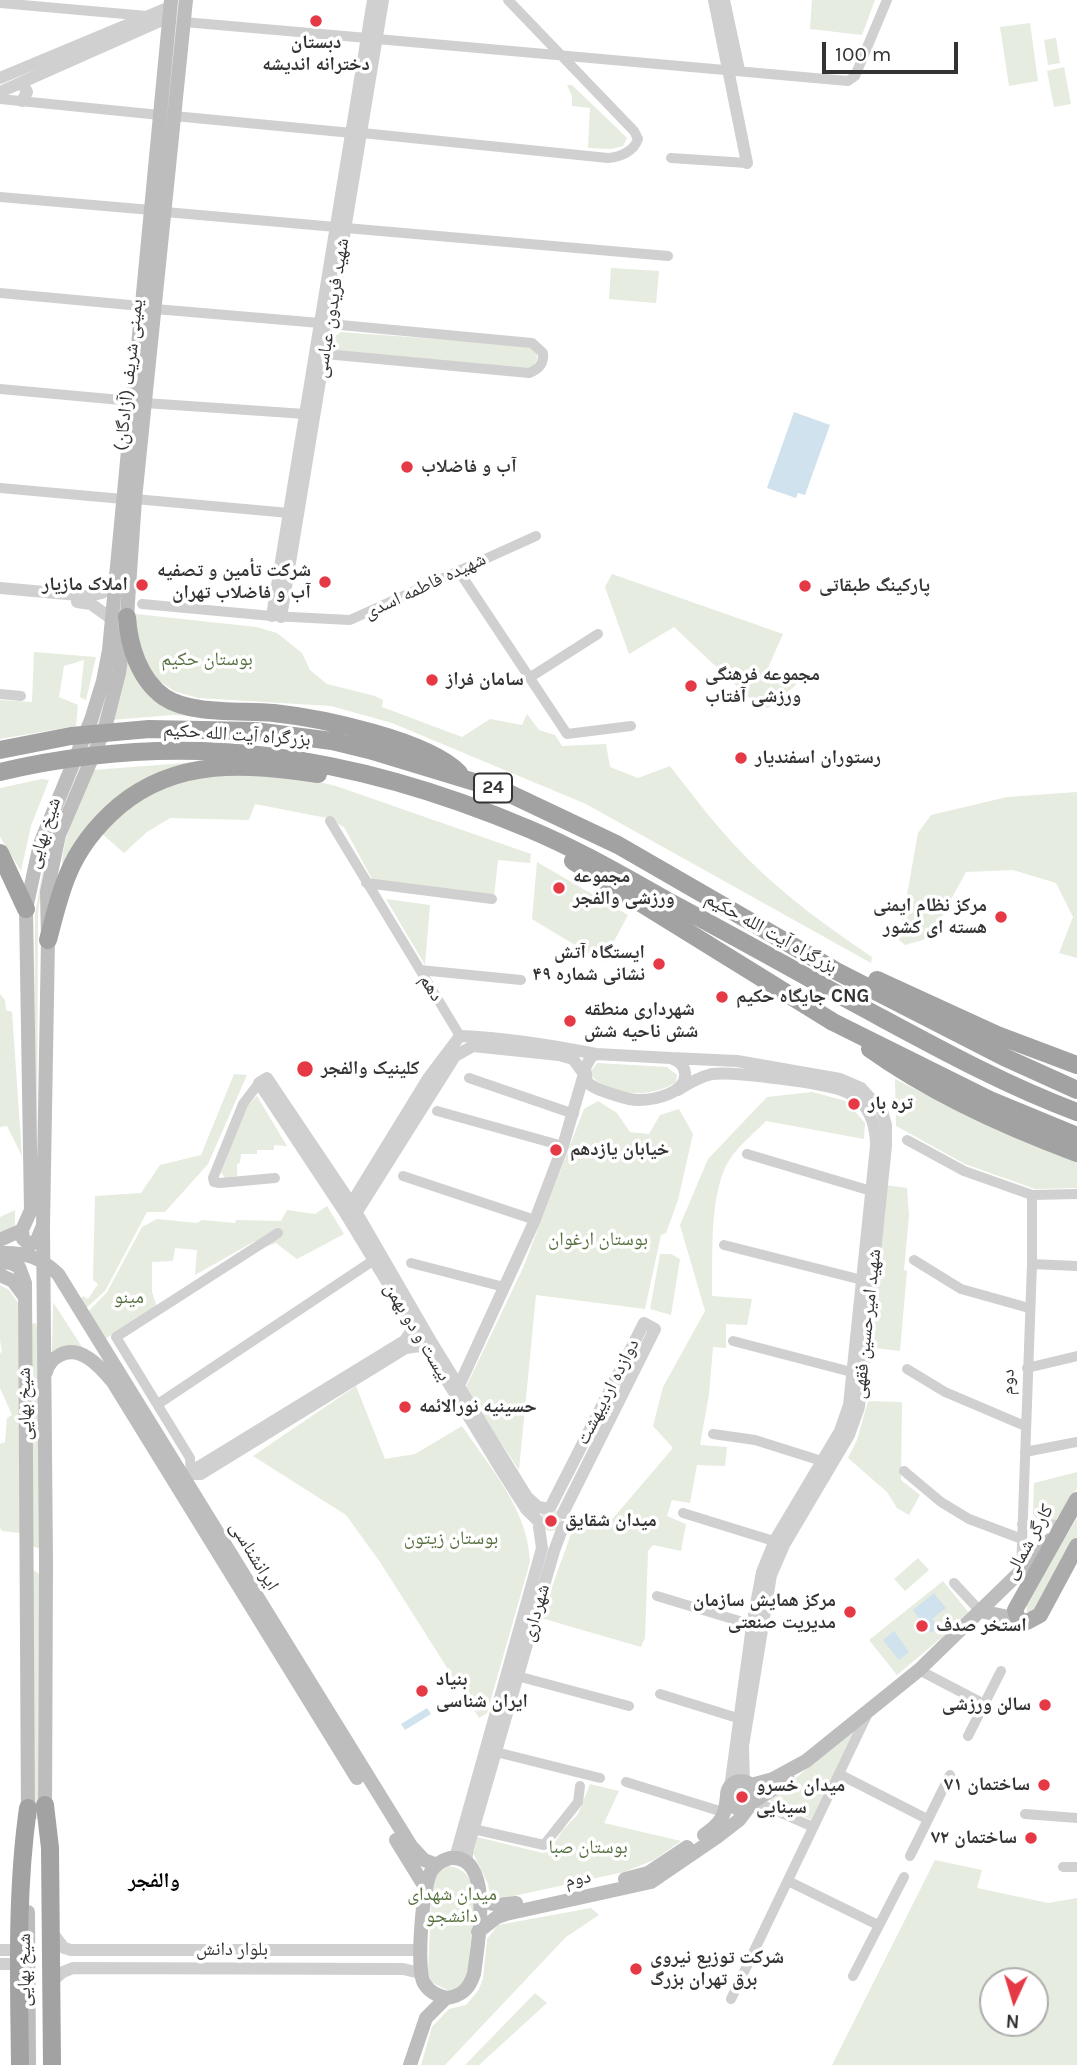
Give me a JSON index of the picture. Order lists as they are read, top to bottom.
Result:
{
  "streets": {
    "highway": ["بزرگراه آیت الله حکیم", "24"],
    "main road": [
      "یمینی شریف (آزادگان)",
      "شیخ بهایی",
      "دوم",
      "کارگر شمالی",
      "ایرانشناسی"
    ],
    "street": [
      "شهید فریدون عباسی",
      "شهیده فاطمه اسدی",
      "دهم",
      "شهید امیرحسین فقهی",
      "بیست و دو بهمن",
      "دوازده اردیبهشت",
      "شهرداری",
      "بلوار دانش"
    ]
  },
  "crossings": [
    ["شهید فریدون عباسی", "شهیده فاطمه اسدی"],
    ["یمینی شریف (آزادگان)", "بزرگراه آیت الله حکیم"],
    ["یمینی شریف (آزادگان)", "24"],
    ["یمینی شریف (آزادگان)", "شیخ بهایی"],
    ["بزرگراه آیت الله حکیم", "24"],
    ["بزرگراه آیت الله حکیم", "شیخ بهایی"],
    ["24", "شیخ بهایی"],
    ["شیخ بهایی", "ایرانشناسی"],
    ["شیخ بهایی", "بلوار دانش"],
    ["شهید امیرحسین فقهی", "دوم"],
    ["بیست و دو بهمن", "دوازده اردیبهشت"],
    ["بیست و دو بهمن", "شهرداری"],
    ["دوم", "کارگر شمالی"],
    ["دوازده اردیبهشت", "شهرداری"]
  ],
  "districts": ["والفجر"],
  "parks": [
    "بوستان حکیم",
    "بوستان ارغوان",
    "مینو",
    "بوستان زیتون",
    "بوستان صبا",
    "میدان شهدای دانشجو"
  ],
  "places": [
    "دبستان دخترانه اندیشه",
    "آب و فاضلاب",
    "شركت تأمين و تصفيه آب و فاضلاب تهران",
    "املاک مازیار",
    "پارکینگ طبقاتی",
    "سامان فراز",
    "مجموعه فرهنگی ورزشی آفتاب",
    "رستوران اسفندیار",
    "مجموعه ورزشی والفجر",
    "مرکز نظام ایمنی هسته ای کشور",
    "ایستگاه آتش نشانی شماره ۴۹",
    "جایگاه حکیم CNG",
    "شهرداری منطقه شش ناحیه شش",
    "کلینیک والفجر",
    "تره بار",
    "خیابان یازدهم",
    "حسینیه نورالائمه",
    "میدان شقایق",
    "مرکز همایش سازمان مدیریت صنعتی",
    "استخر صدف",
    "بنیاد ایران شناسی",
    "سالن ورزشی",
    "ساختمان ۷۱",
    "میدان خسرو سینایی",
    "ساختمان ۷۲",
    "شرکت توزیع نیروی برق تهران بزرگ"
  ],
  "scale_bar": "100 m",
  "north": "bottom"
}
